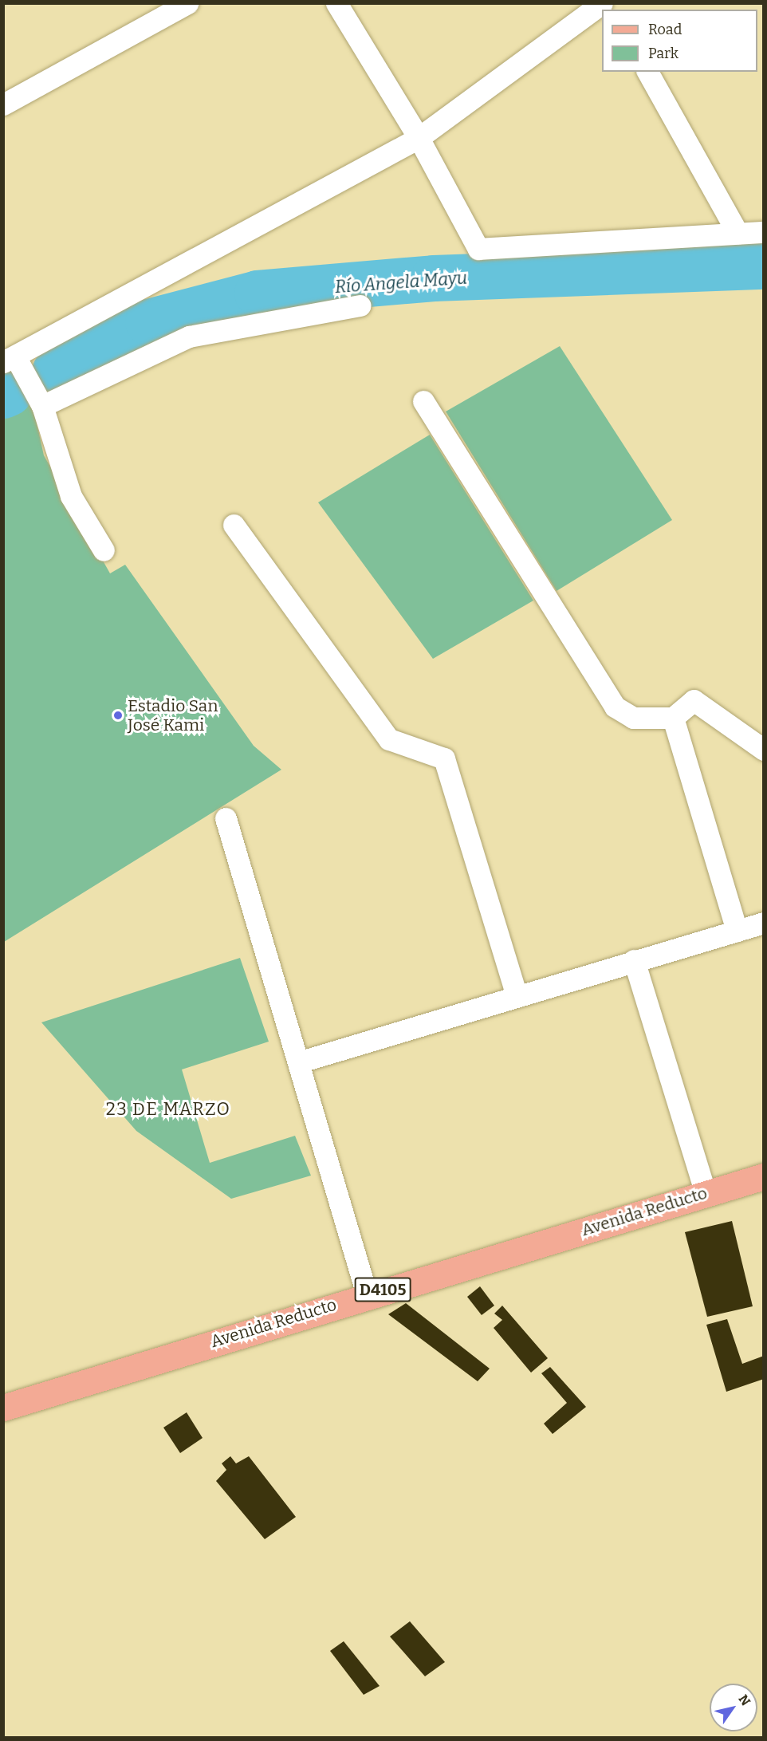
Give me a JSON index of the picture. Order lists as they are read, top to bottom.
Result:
{
  "streets": {
    "main road": ["Avenida Reducto", "D4105"]
  },
  "districts": ["23 DE MARZO"],
  "water": ["Río Angela Mayu"],
  "places": ["Estadio San José Kami"],
  "legend": ["Road", "Park"],
  "north": "top right"
}
